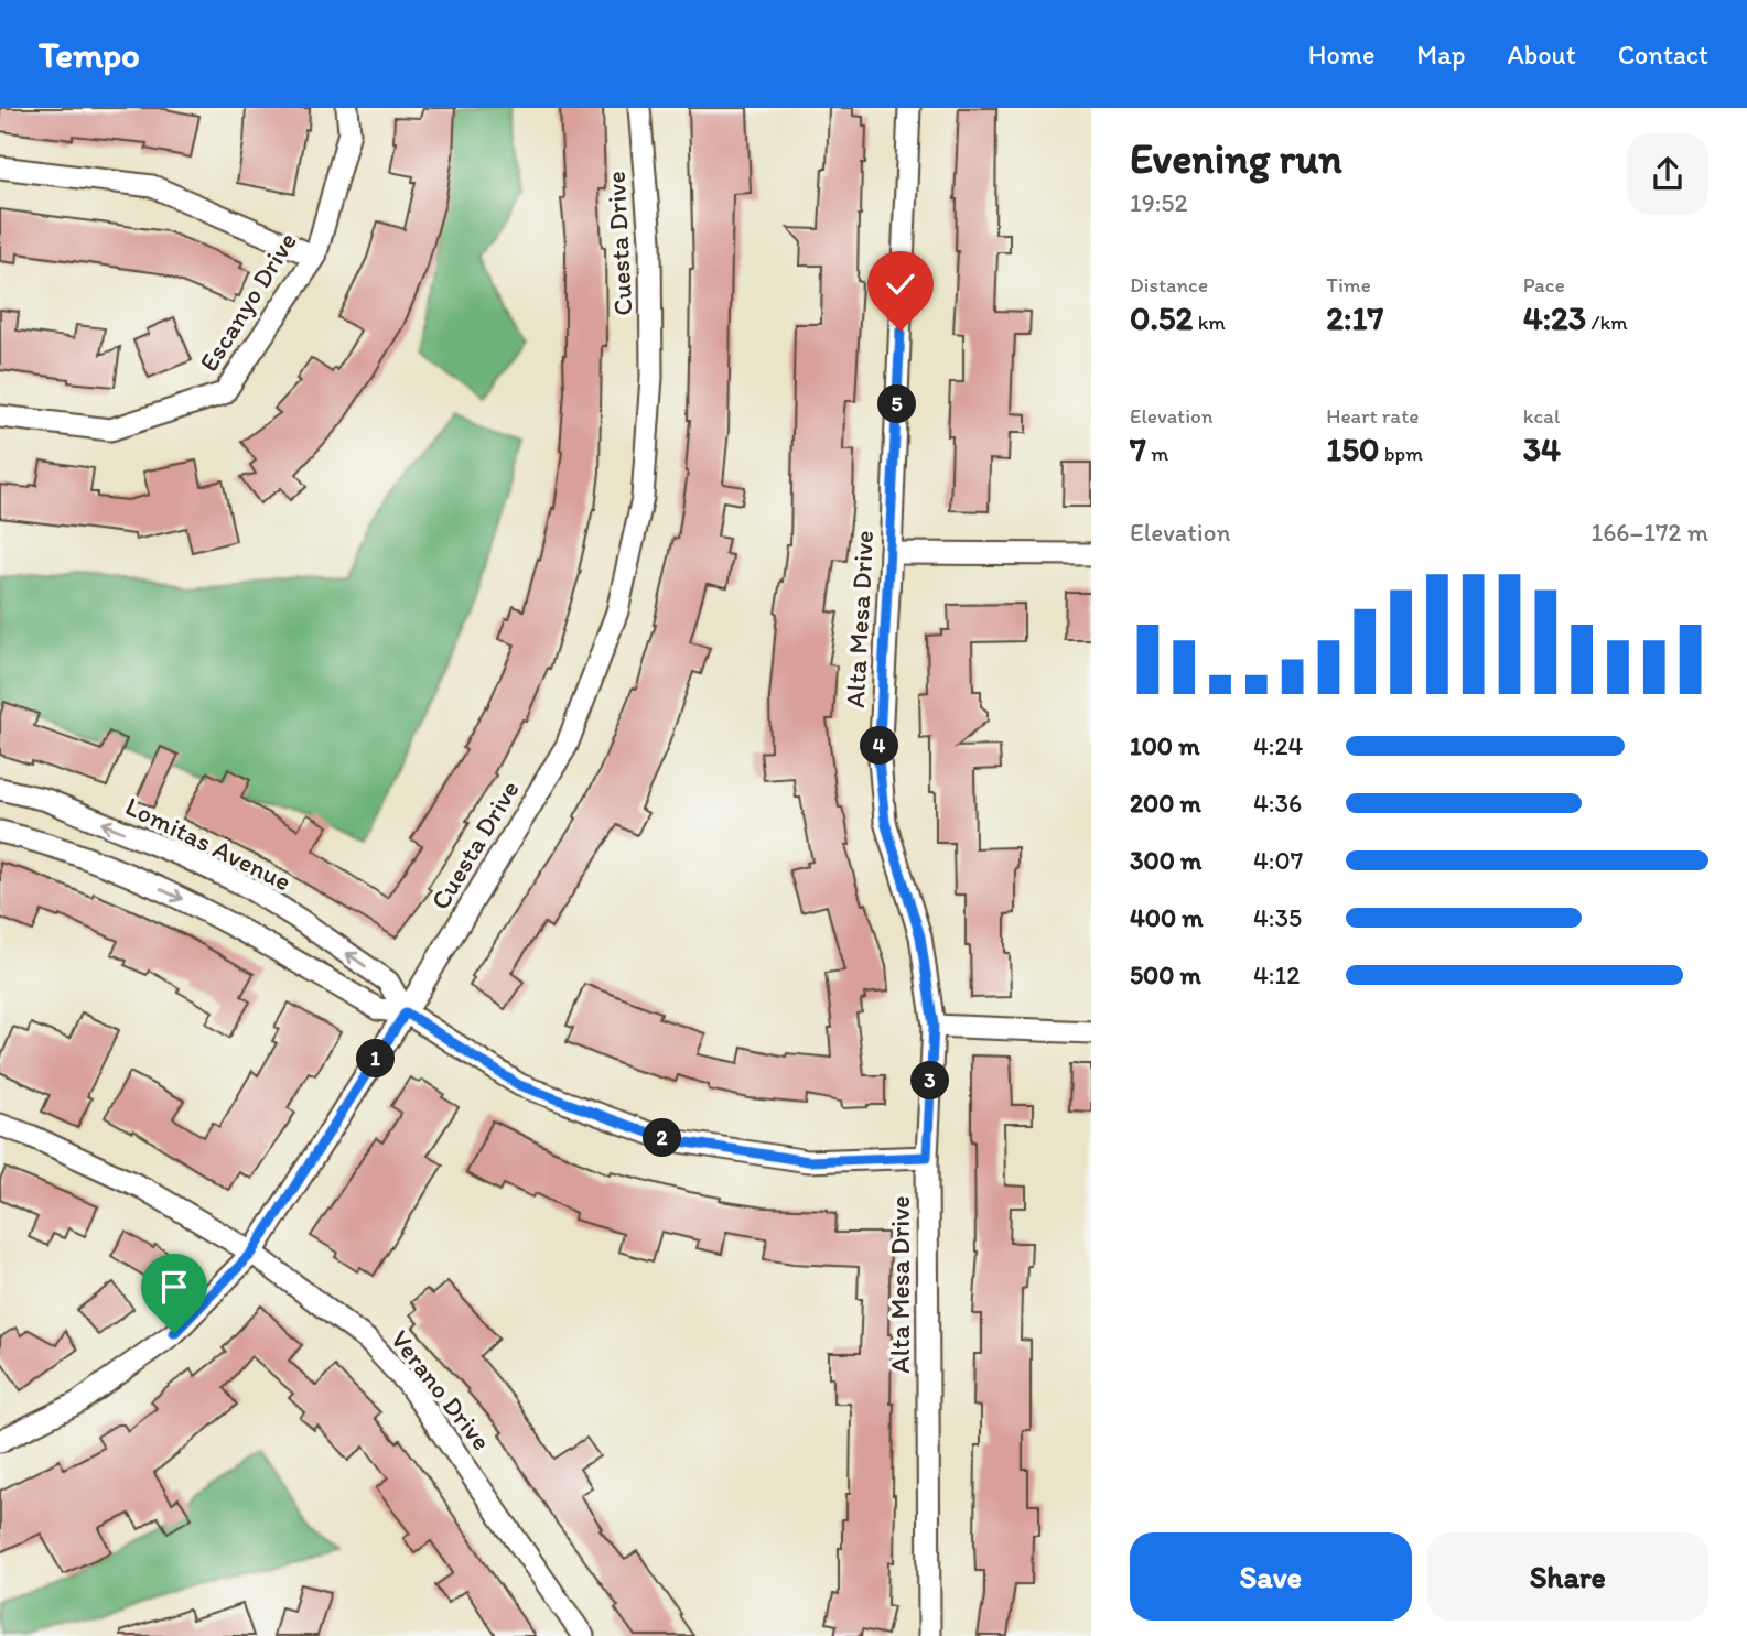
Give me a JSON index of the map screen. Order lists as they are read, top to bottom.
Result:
{
  "streets": {
    "street": [
      "Cuesta Drive",
      "Escanyo Drive",
      "Alta Mesa Drive",
      "Lomitas Avenue",
      "Verano Drive"
    ]
  },
  "crossings": [
    ["Cuesta Drive", "Lomitas Avenue"],
    ["Cuesta Drive", "Verano Drive"],
    ["Alta Mesa Drive", "Lomitas Avenue"]
  ],
  "page": {
    "header": "Tempo",
    "nav": [
      "Home",
      "Map",
      "About",
      "Contact"
    ],
    "heading": ["Evening run", "19:52"],
    "stats": [
      ["Distance", "0.52 km"],
      ["Time", "2:17"],
      ["Pace", "4:23 /km"],
      ["Elevation", "7 m"],
      ["Heart rate", "150 bpm"],
      ["kcal", "34"]
    ],
    "pins": [
      "5",
      "4",
      "1",
      "3",
      "2"
    ],
    "chart": ["Elevation", "166–172 m"],
    "list": [
      {
        "name": "100 m",
        "note": "4:24"
      },
      {
        "name": "200 m",
        "note": "4:36"
      },
      {
        "name": "300 m",
        "note": "4:07"
      },
      {
        "name": "400 m",
        "note": "4:35"
      },
      {
        "name": "500 m",
        "note": "4:12"
      }
    ],
    "buttons": ["Save", "Share"]
  }
}
